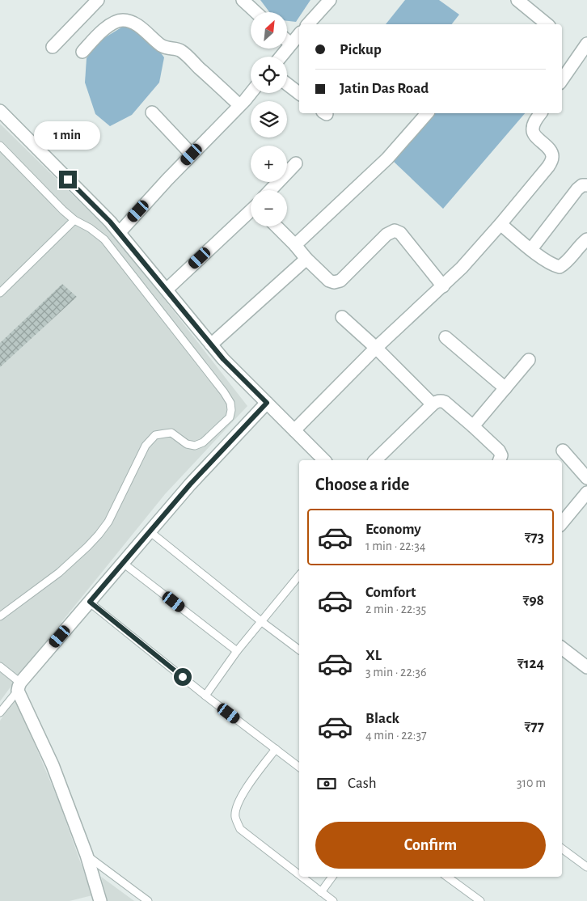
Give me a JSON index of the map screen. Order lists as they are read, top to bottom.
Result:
{
  "north": "top right",
  "page": {
    "map_buttons": ["+", "−"],
    "banner": ["Pickup", "Jatin Das Road"],
    "bubble": "1 min",
    "heading": "Choose a ride",
    "list": [
      {
        "name": "Economy",
        "note": "1 min · 22:34",
        "value": "₹73"
      },
      {
        "name": "Comfort",
        "note": "2 min · 22:35",
        "value": "₹98"
      },
      {
        "name": "XL",
        "note": "3 min · 22:36",
        "value": "₹124"
      },
      {
        "name": "Black",
        "note": "4 min · 22:37",
        "value": "₹77"
      }
    ],
    "pay": ["Cash", "310 m"],
    "buttons": "Confirm"
  }
}
